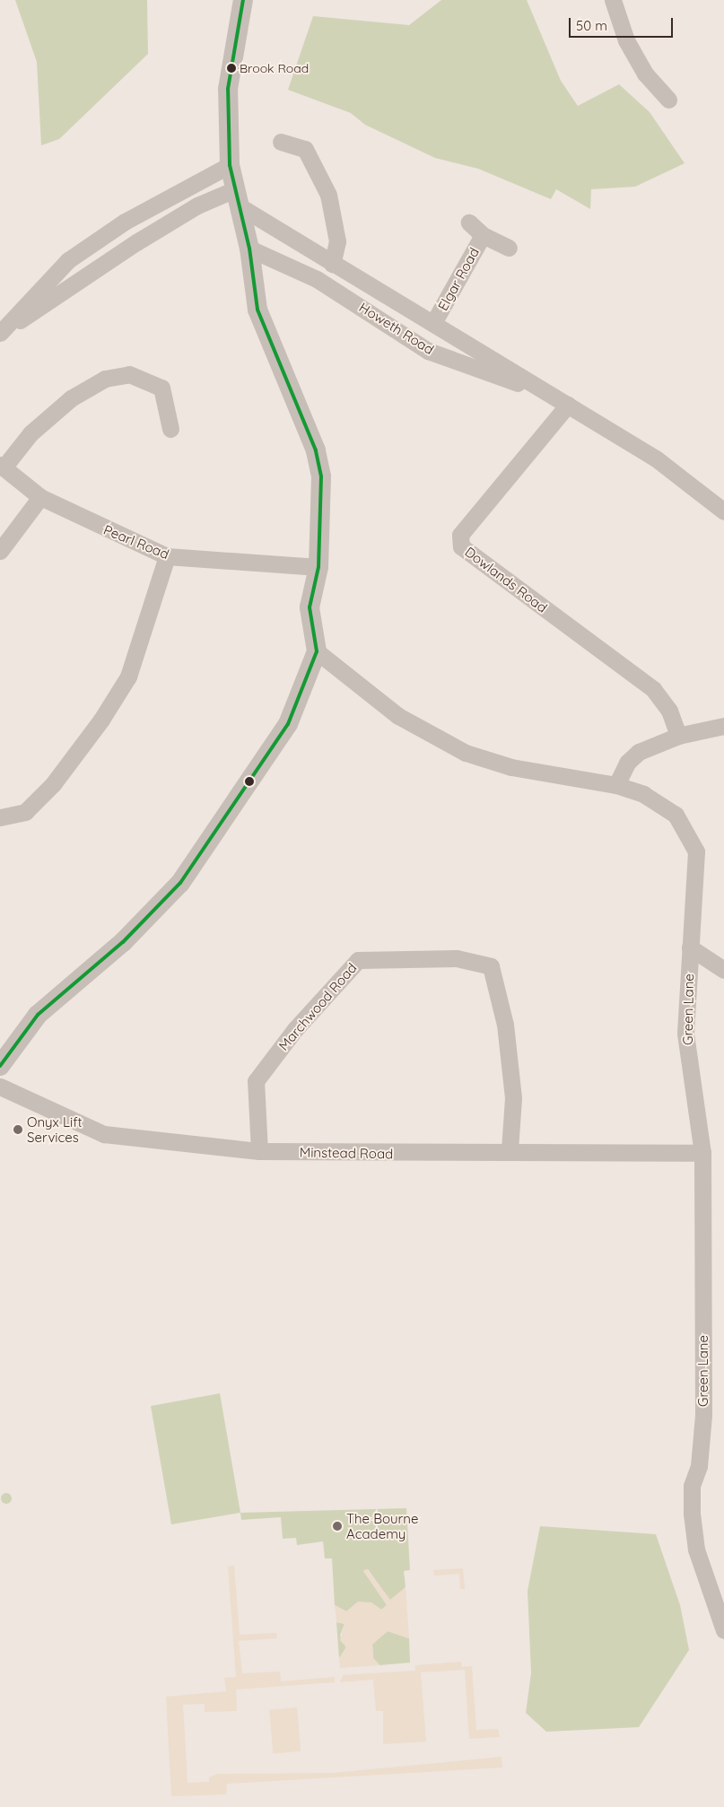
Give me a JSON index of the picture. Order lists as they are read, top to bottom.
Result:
{
  "streets": {
    "street": [
      "Elgar Road",
      "Howeth Road",
      "Pearl Road",
      "Dowlands Road",
      "Marchwood Road",
      "Green Lane",
      "Minstead Road"
    ]
  },
  "crossings": [
    ["Elgar Road", "Howeth Road"],
    ["Howeth Road", "Dowlands Road"],
    ["Marchwood Road", "Minstead Road"],
    ["Green Lane", "Minstead Road"]
  ],
  "places": ["Brook Road", "Onyx Lift Services", "The Bourne Academy"],
  "scale_bar": "50 m"
}
